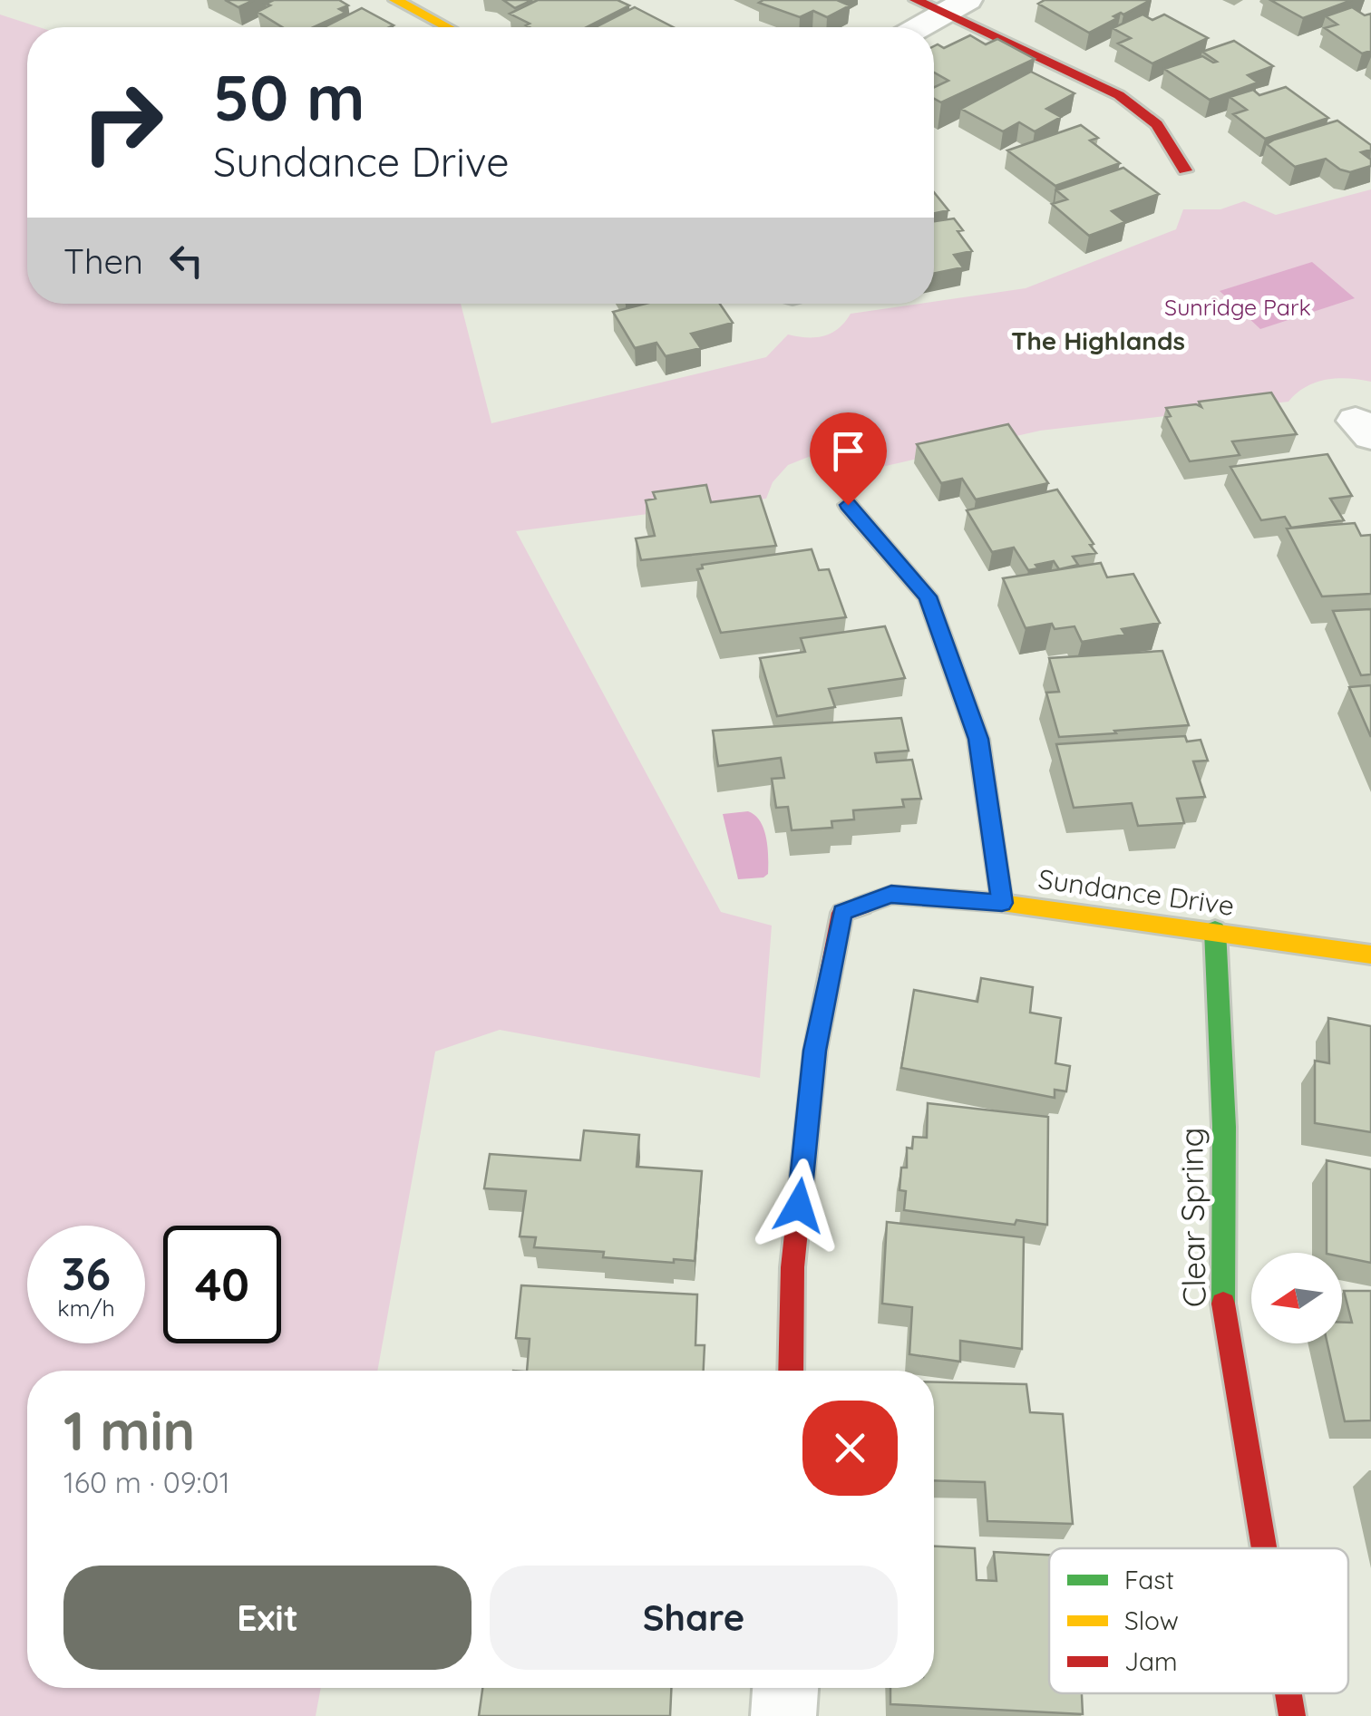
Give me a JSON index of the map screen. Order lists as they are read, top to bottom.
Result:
{
  "streets": {
    "street": ["Sundance Drive", "Clear Spring"]
  },
  "crossings": [
    ["Sundance Drive", "Clear Spring"]
  ],
  "districts": ["The Highlands"],
  "parks": ["Sunridge Park"],
  "legend": ["Fast", "Slow", "Jam"],
  "north": "left",
  "page": {
    "turn": ["50 m", "Sundance Drive"],
    "then": "Then",
    "speed": "36 km/h",
    "limit": "40",
    "heading": ["1 min", "160 m · 09:01"],
    "buttons": ["Exit", "Share"]
  }
}
